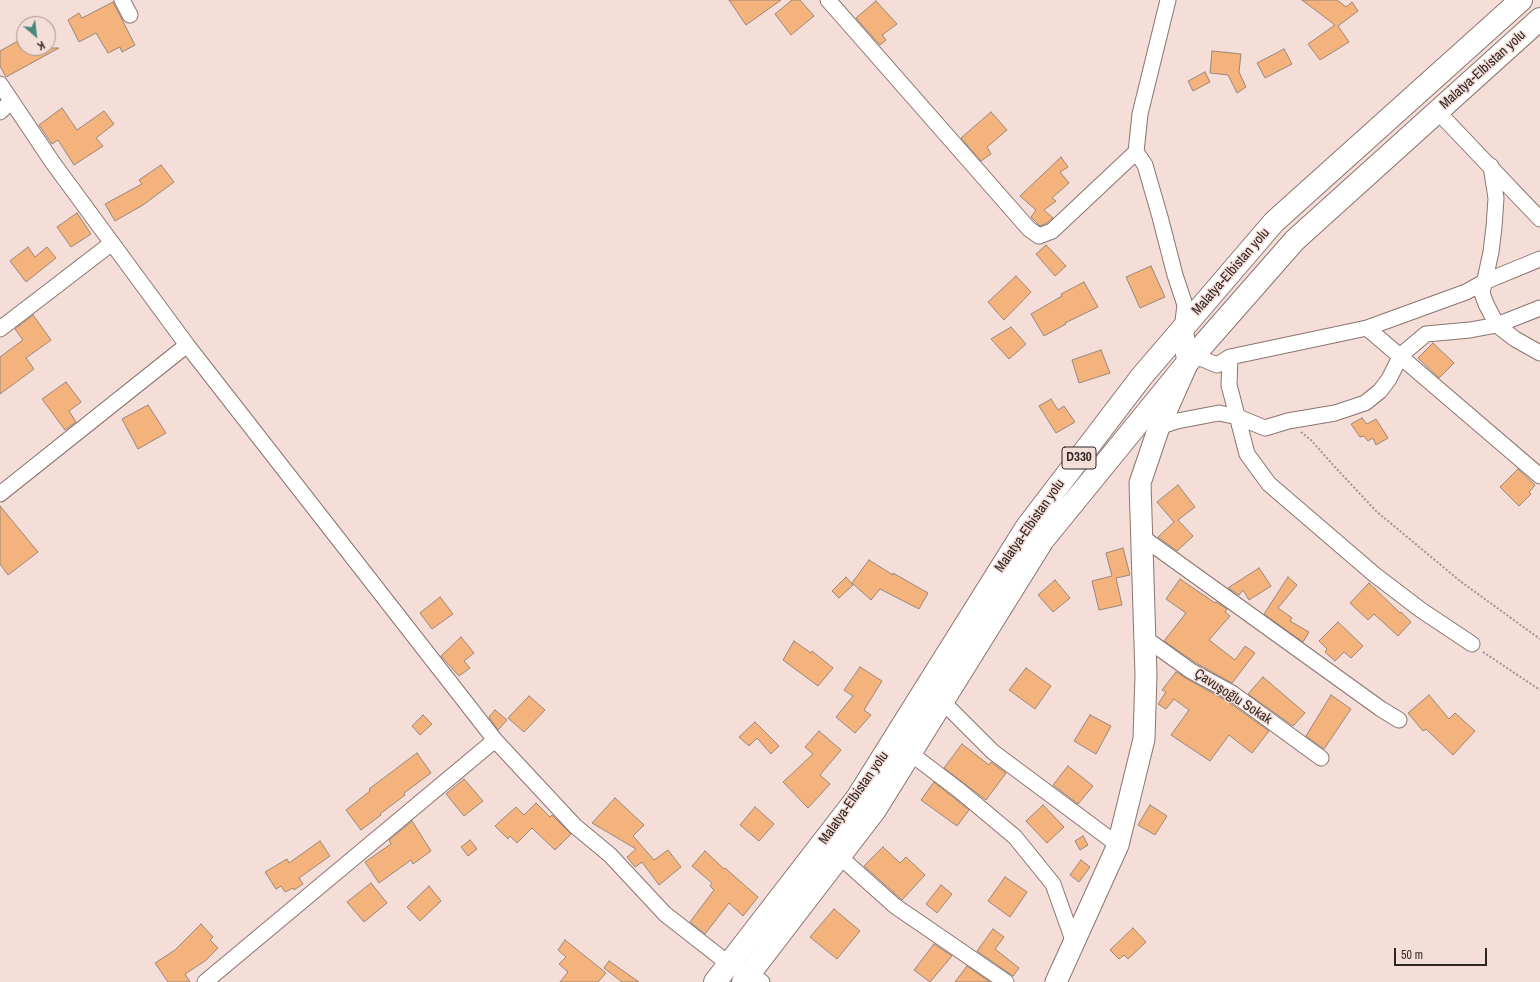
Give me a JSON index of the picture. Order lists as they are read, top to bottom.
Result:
{
  "streets": {
    "main road": ["Malatya-Elbistan yolu", "D330"],
    "street": ["Çavuşoğlu Sokak"]
  },
  "scale_bar": "50 m",
  "north": "bottom right"
}
